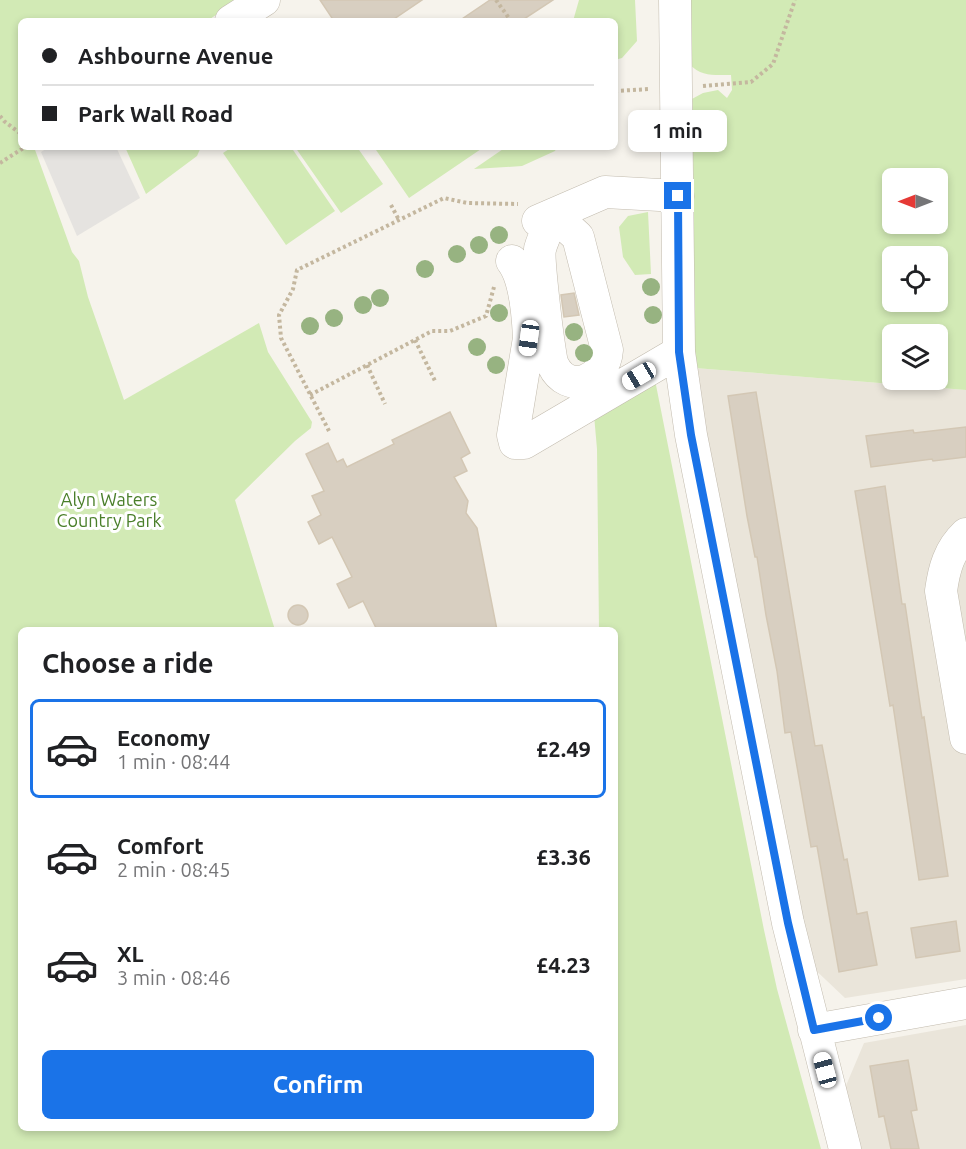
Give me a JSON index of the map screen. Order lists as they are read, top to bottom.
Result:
{
  "parks": ["Alyn Waters Country Park"],
  "north": "left",
  "page": {
    "banner": ["Ashbourne Avenue", "Park Wall Road"],
    "bubble": "1 min",
    "heading": "Choose a ride",
    "list": [
      {
        "name": "Economy",
        "note": "1 min · 08:44",
        "value": "£2.49"
      },
      {
        "name": "Comfort",
        "note": "2 min · 08:45",
        "value": "£3.36"
      },
      {
        "name": "XL",
        "note": "3 min · 08:46",
        "value": "£4.23"
      }
    ],
    "buttons": "Confirm"
  }
}
